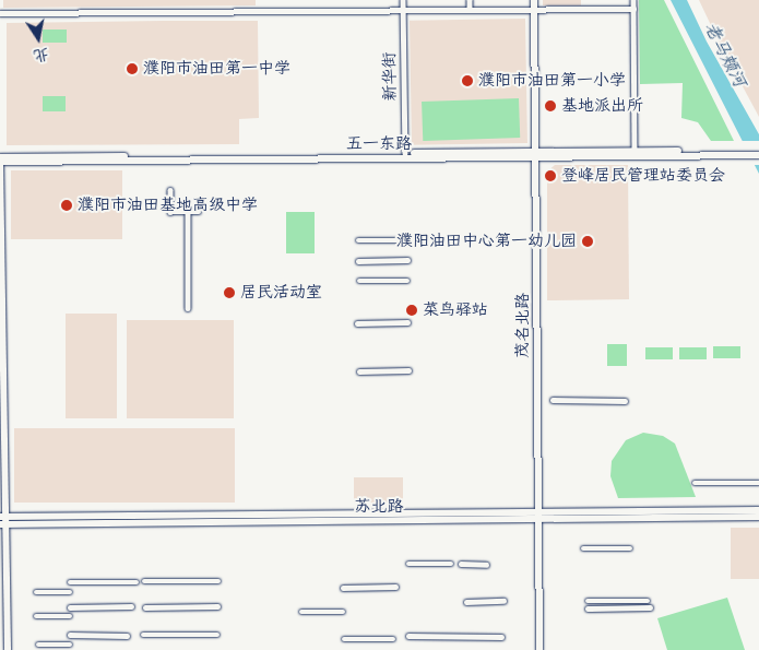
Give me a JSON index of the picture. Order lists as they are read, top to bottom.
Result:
{
  "streets": {
    "street": [
      "新华街",
      "五一东路",
      "茂名北路",
      "苏北路"
    ]
  },
  "crossings": [
    ["新华街", "五一东路"],
    ["五一东路", "茂名北路"],
    ["茂名北路", "苏北路"]
  ],
  "water": ["老马颊河"],
  "places": [
    "濮阳市油田第一中学",
    "濮阳市油田第一小学",
    "基地派出所",
    "登峰居民管理站委员会",
    "濮阳市油田基地高级中学",
    "濮阳油田中心第一幼儿园",
    "居民活动室",
    "菜鸟驿站"
  ],
  "north": "bottom"
}
